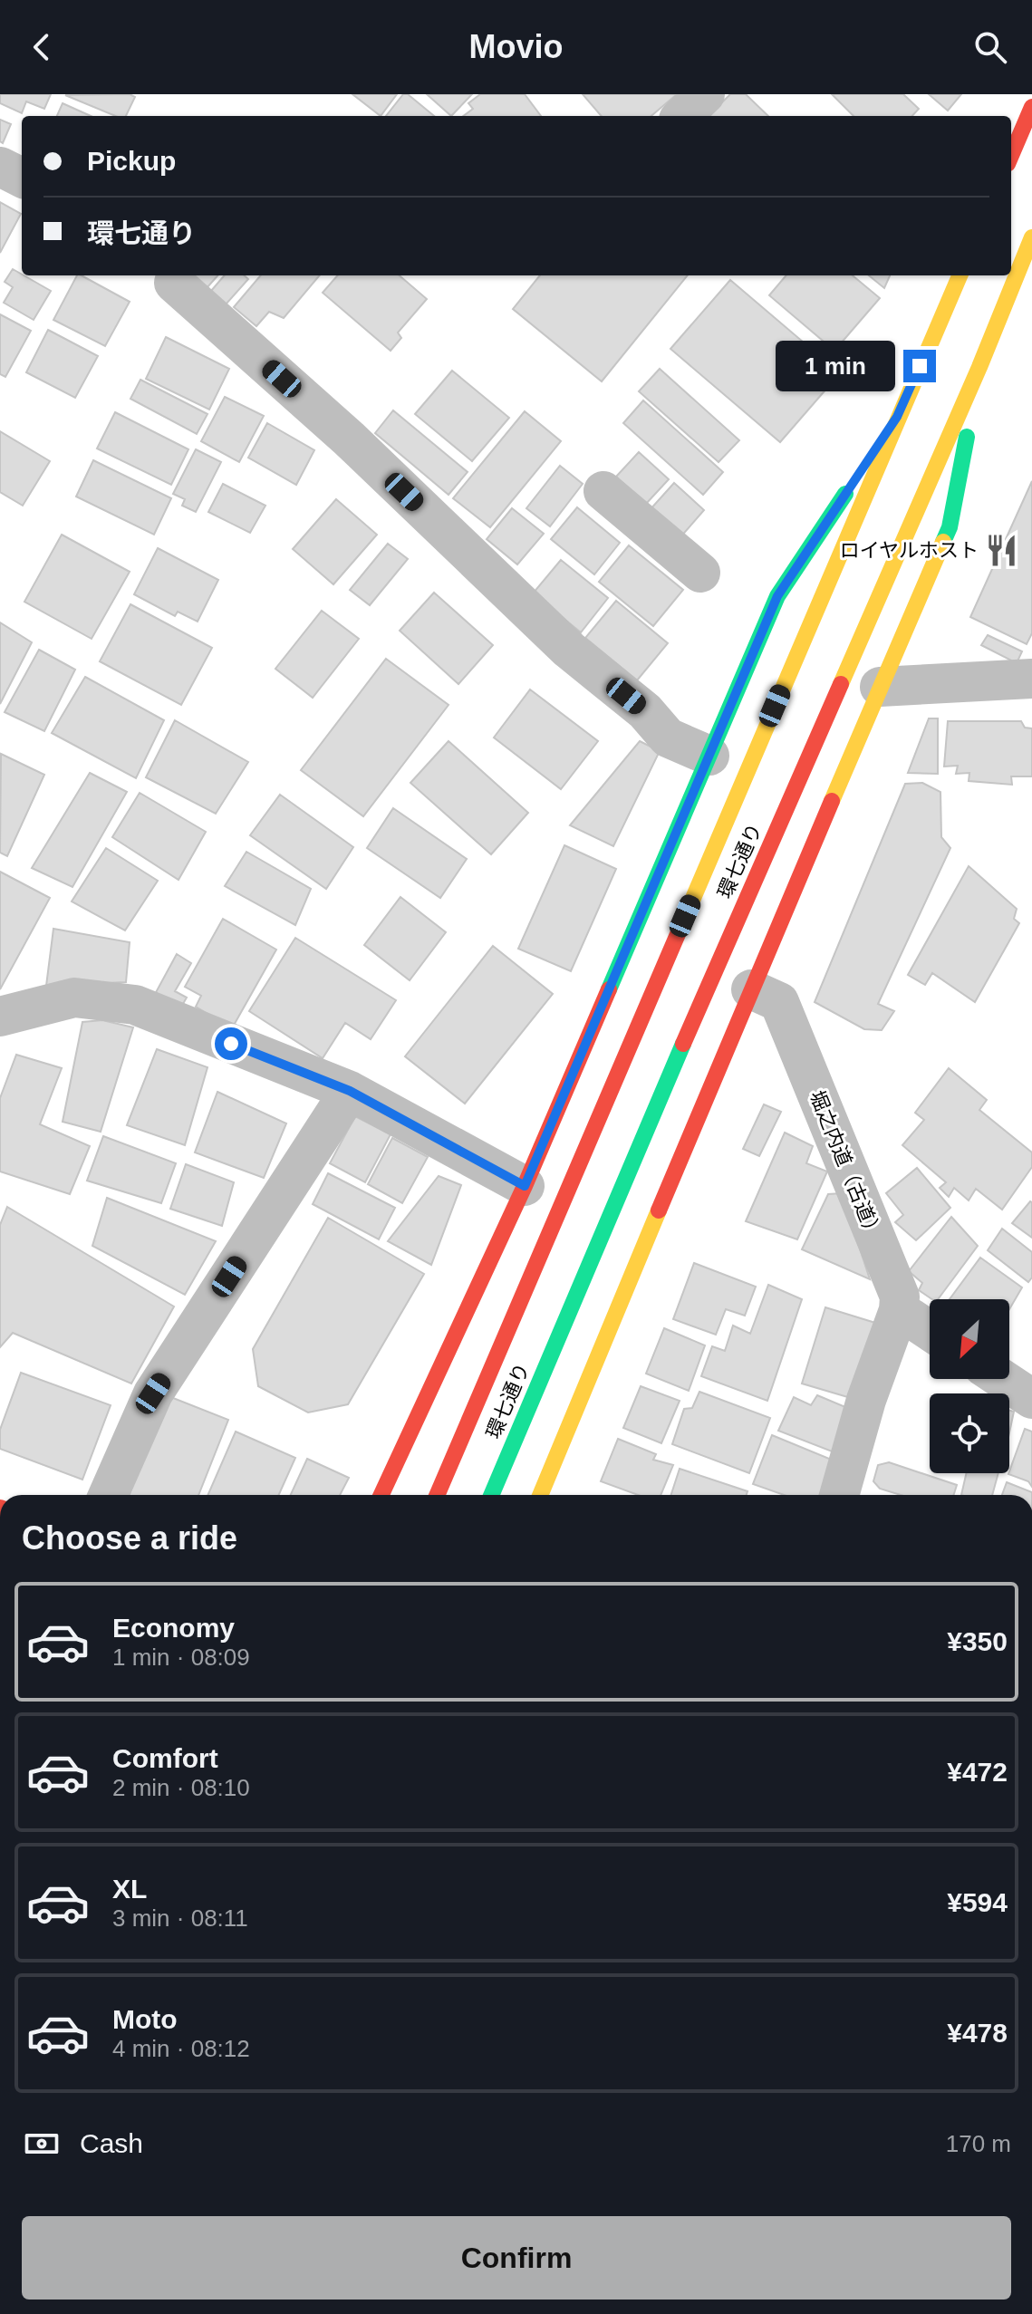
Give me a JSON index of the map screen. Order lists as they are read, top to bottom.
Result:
{
  "streets": {
    "main road": ["環七通り"],
    "street": ["堀之内道（古道）"]
  },
  "places": {
    "restaurant": ["ロイヤルホスト"]
  },
  "north": "bottom left",
  "page": {
    "header": "Movio",
    "banner": ["Pickup", "環七通り"],
    "bubble": "1 min",
    "heading": "Choose a ride",
    "list": [
      {
        "name": "Economy",
        "note": "1 min · 08:09",
        "value": "¥350"
      },
      {
        "name": "Comfort",
        "note": "2 min · 08:10",
        "value": "¥472"
      },
      {
        "name": "XL",
        "note": "3 min · 08:11",
        "value": "¥594"
      },
      {
        "name": "Moto",
        "note": "4 min · 08:12",
        "value": "¥478"
      }
    ],
    "pay": ["Cash", "170 m"],
    "buttons": "Confirm"
  }
}
